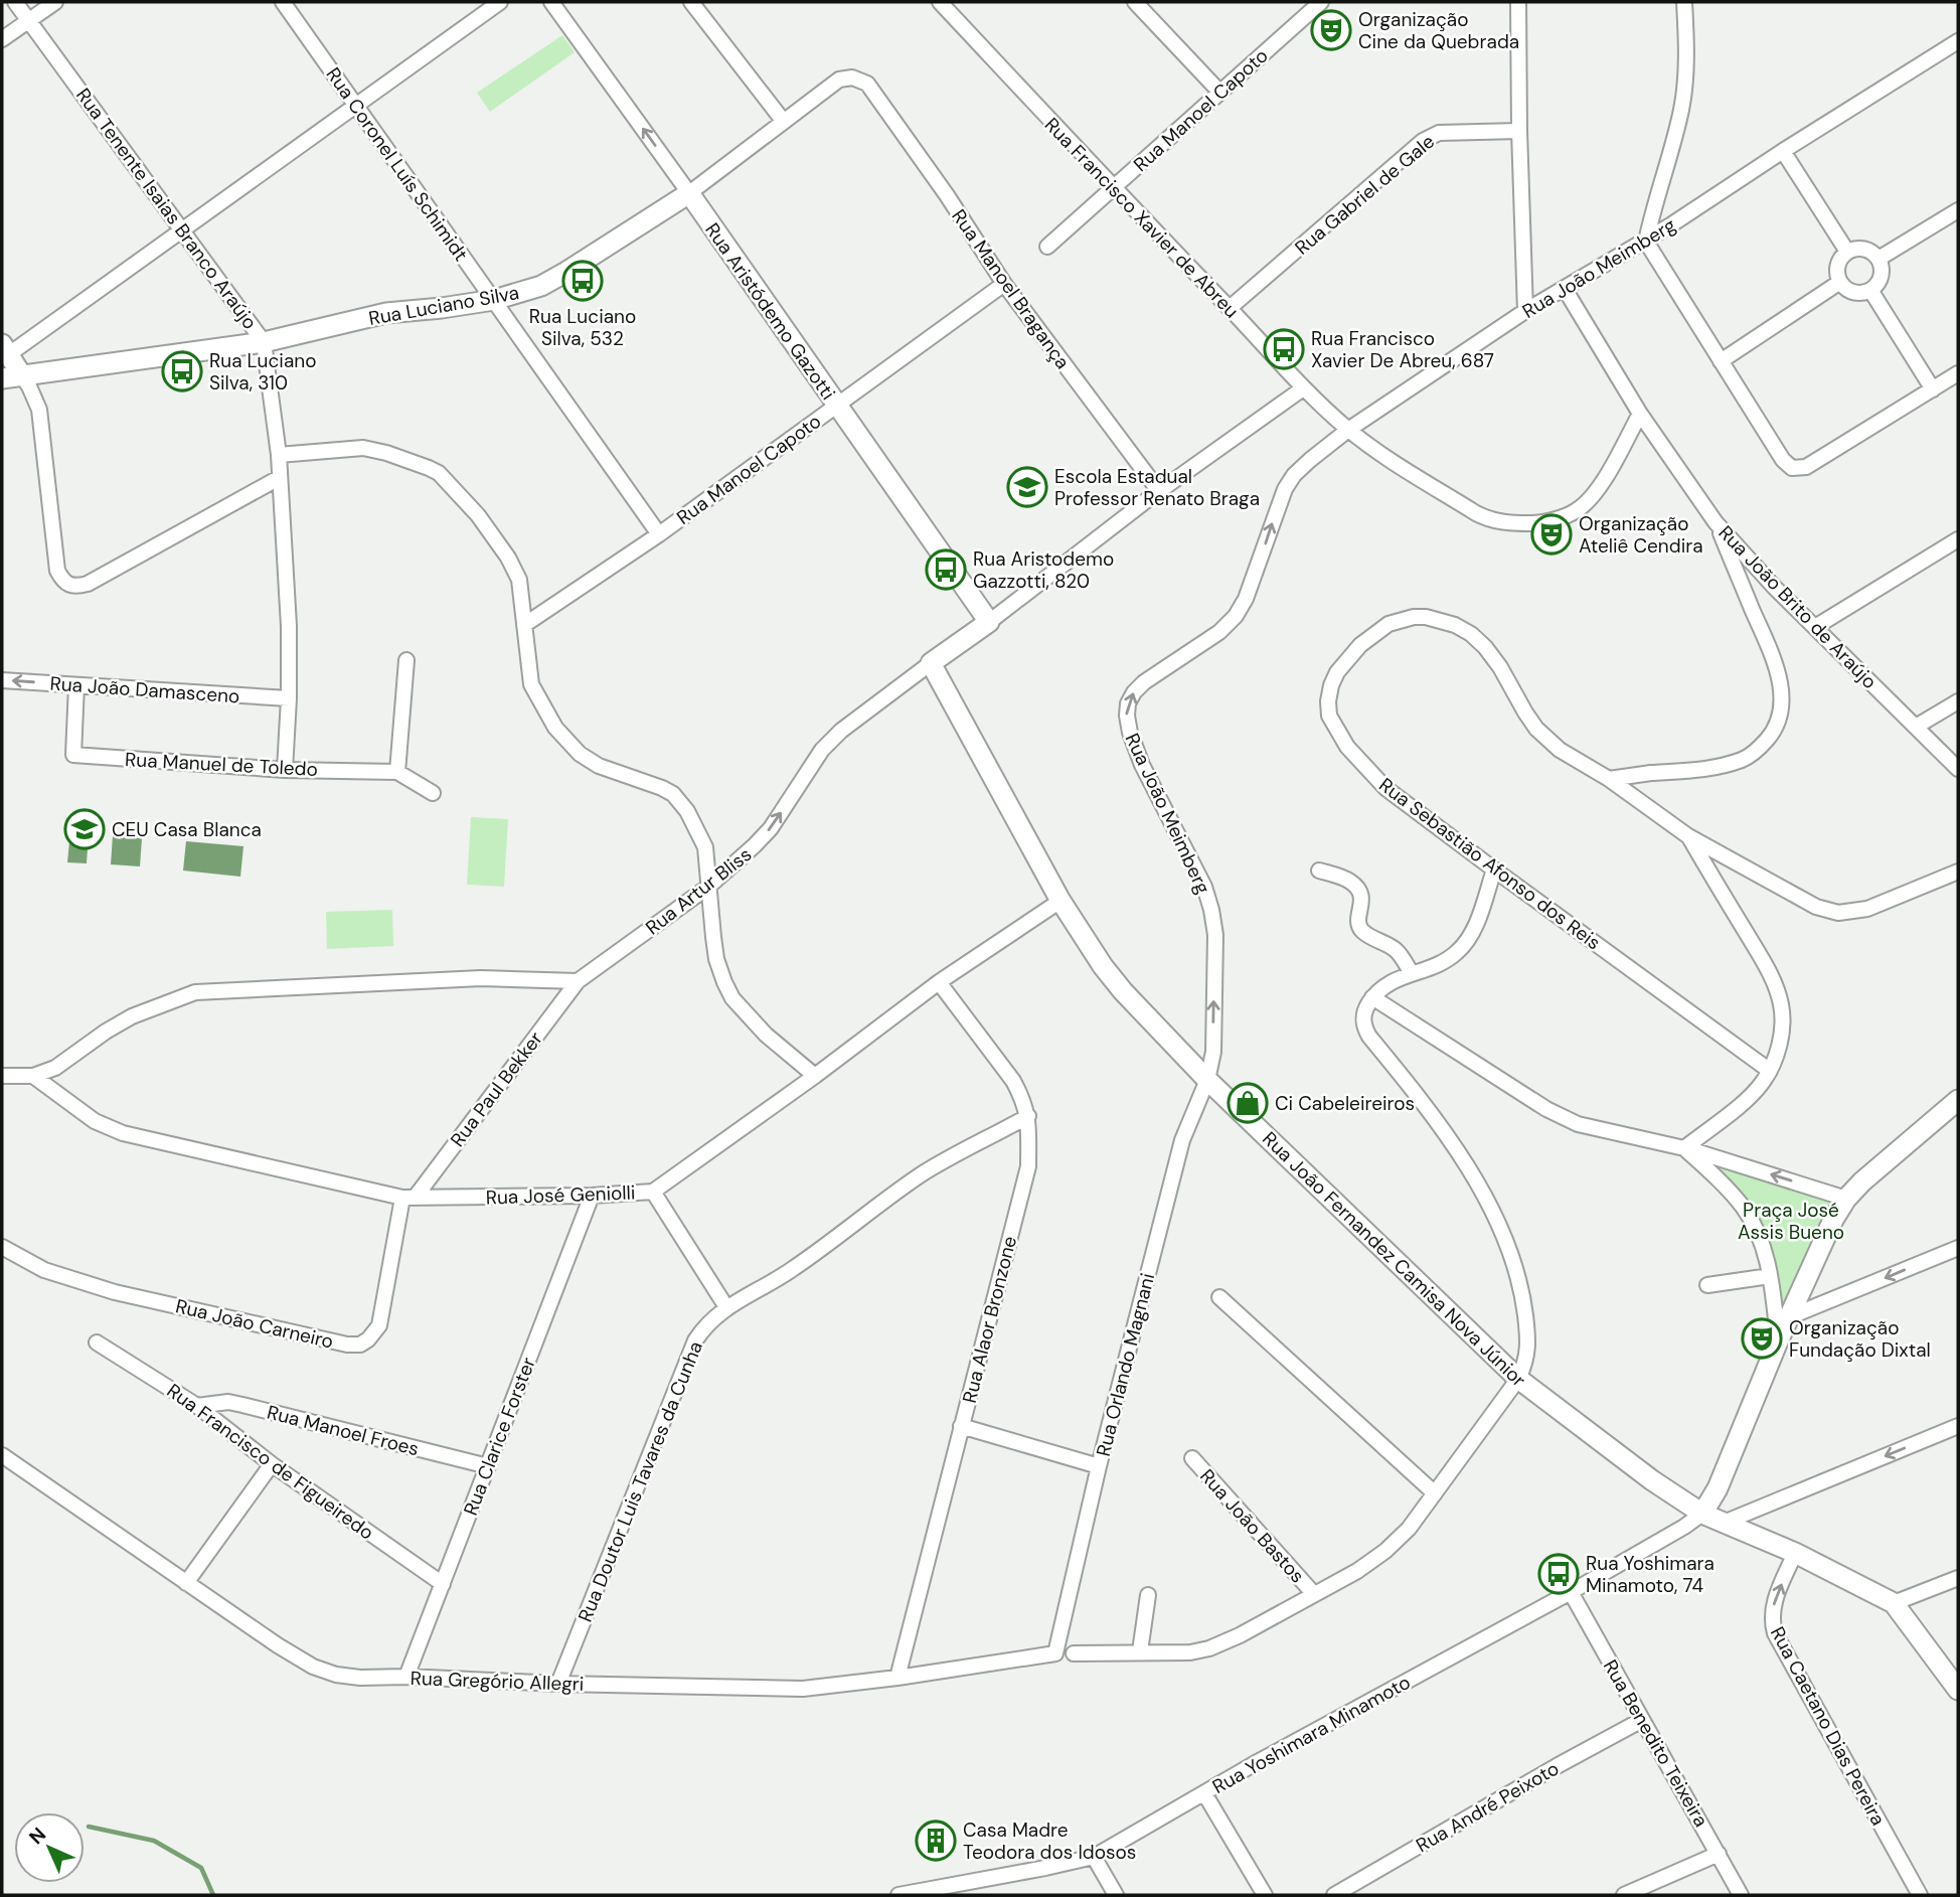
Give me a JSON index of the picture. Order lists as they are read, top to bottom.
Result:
{
  "streets": {
    "street": [
      "Rua Manoel Capoto",
      "Rua Coronel Luís Schimidt",
      "Rua Gabriel de Gale",
      "Rua Tenente Isaias Branco Araújo",
      "Rua Francisco Xavier de Abreu",
      "Rua João Meimberg",
      "Rua Manoel Bragança",
      "Rua Luciano Silva",
      "Rua Aristódemo Gazotti",
      "Rua João Brito de Araújo",
      "Rua João Damasceno",
      "Rua Manuel de Toledo",
      "Rua Sebastião Afonso dos Reis",
      "Rua Artur Bliss",
      "Rua Paul Bekker",
      "Rua José Geniolli",
      "Rua João Fernandez Camisa Nova Júnior",
      "Rua Alaor Bronzone",
      "Rua João Carneiro",
      "Rua Orlando Magnani",
      "Rua Manoel Froes",
      "Rua Clarice Forster",
      "Rua Francisco de Figueiredo",
      "Rua Doutor Luis Tavares da Cunha",
      "Rua João Bastos",
      "Rua Gregório Allegri",
      "Rua Caetano Dias Pereira",
      "Rua Yoshimara Minamoto",
      "Rua Benedito Teixeira",
      "Rua André Peixoto"
    ]
  },
  "crossings": [
    ["Rua Manoel Capoto", "Rua Coronel Luís Schimidt"],
    ["Rua Manoel Capoto", "Rua Francisco Xavier de Abreu"],
    ["Rua Manoel Capoto", "Rua Manoel Bragança"],
    ["Rua Manoel Capoto", "Rua Aristódemo Gazotti"],
    ["Rua Coronel Luís Schimidt", "Rua Luciano Silva"],
    ["Rua Gabriel de Gale", "Rua Francisco Xavier de Abreu"],
    ["Rua Tenente Isaias Branco Araújo", "Rua Luciano Silva"],
    ["Rua Tenente Isaias Branco Araújo", "Rua João Damasceno"],
    ["Rua Tenente Isaias Branco Araújo", "Rua Manuel de Toledo"],
    ["Rua Francisco Xavier de Abreu", "Rua João Meimberg"],
    ["Rua Francisco Xavier de Abreu", "Rua João Brito de Araújo"],
    ["Rua Francisco Xavier de Abreu", "Rua Artur Bliss"],
    ["Rua João Meimberg", "Rua João Brito de Araújo"],
    ["Rua João Meimberg", "Rua João Fernandez Camisa Nova Júnior"],
    ["Rua João Meimberg", "Rua Orlando Magnani"],
    ["Rua Manoel Bragança", "Rua Luciano Silva"],
    ["Rua Manoel Bragança", "Rua Artur Bliss"],
    ["Rua Luciano Silva", "Rua Aristódemo Gazotti"],
    ["Rua Aristódemo Gazotti", "Rua Artur Bliss"],
    ["Rua João Damasceno", "Rua Manuel de Toledo"],
    ["Rua Artur Bliss", "Rua Paul Bekker"],
    ["Rua Artur Bliss", "Rua João Fernandez Camisa Nova Júnior"],
    ["Rua Paul Bekker", "Rua José Geniolli"],
    ["Rua Paul Bekker", "Rua João Carneiro"],
    ["Rua José Geniolli", "Rua João Fernandez Camisa Nova Júnior"],
    ["Rua José Geniolli", "Rua Alaor Bronzone"],
    ["Rua José Geniolli", "Rua João Carneiro"],
    ["Rua José Geniolli", "Rua Clarice Forster"],
    ["Rua João Fernandez Camisa Nova Júnior", "Rua Orlando Magnani"],
    ["Rua João Fernandez Camisa Nova Júnior", "Rua Caetano Dias Pereira"],
    ["Rua João Fernandez Camisa Nova Júnior", "Rua Yoshimara Minamoto"],
    ["Rua Alaor Bronzone", "Rua Doutor Luis Tavares da Cunha"],
    ["Rua Alaor Bronzone", "Rua Gregório Allegri"],
    ["Rua Orlando Magnani", "Rua Gregório Allegri"],
    ["Rua Manoel Froes", "Rua Clarice Forster"],
    ["Rua Manoel Froes", "Rua Francisco de Figueiredo"],
    ["Rua Clarice Forster", "Rua Francisco de Figueiredo"],
    ["Rua Clarice Forster", "Rua Gregório Allegri"],
    ["Rua Doutor Luis Tavares da Cunha", "Rua Gregório Allegri"],
    ["Rua Yoshimara Minamoto", "Rua Benedito Teixeira"],
    ["Rua Benedito Teixeira", "Rua André Peixoto"]
  ],
  "one_way": ["Rua João Meimberg", "Rua Caetano Dias Pereira"],
  "parks": ["Praça José Assis Bueno"],
  "places": {
    "theatre": ["Organização Cine da Quebrada", "Organização Ateliê Cendira", "Organização Fundação Dixtal"],
    "bus stop": [
      "Rua Luciano Silva, 532",
      "Rua Francisco Xavier De Abreu, 687",
      "Rua Luciano Silva, 310",
      "Rua Aristodemo Gazzotti, 820",
      "Rua Yoshimara Minamoto, 74"
    ],
    "school or university": ["Escola Estadual Professor Renato Braga", "CEU Casa Blanca"],
    "shop": ["Ci Cabeleireiros"],
    "building": ["Casa Madre Teodora dos Idosos"]
  },
  "north": "top left"
}
